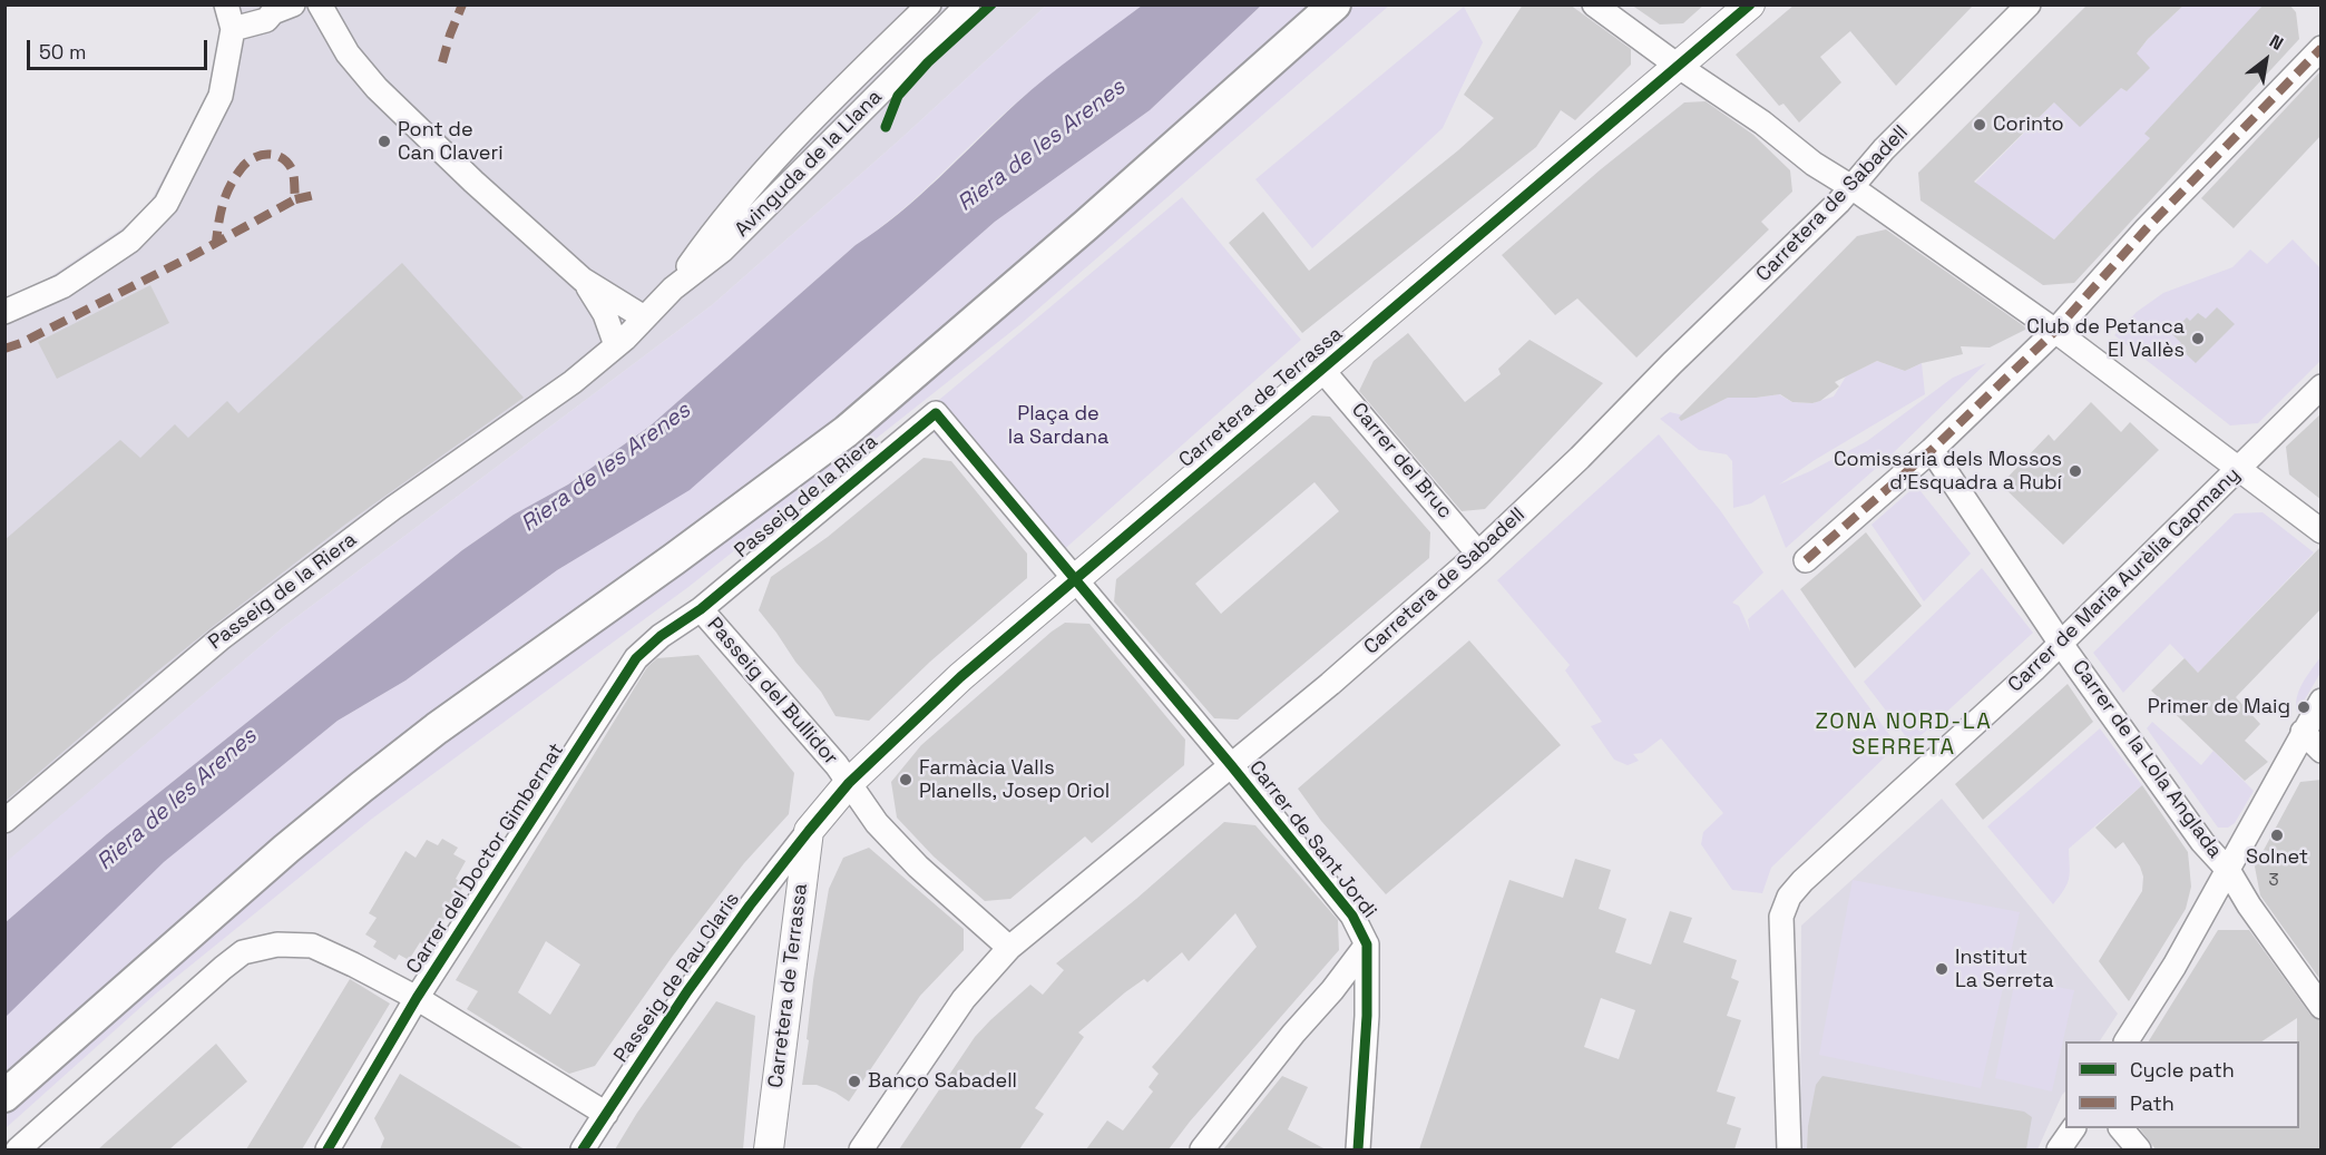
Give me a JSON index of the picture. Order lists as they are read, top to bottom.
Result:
{
  "streets": {
    "street": [
      "Avinguda de la Llana",
      "Carretera de Sabadell",
      "Carretera de Terrassa",
      "Carrer del Bruc",
      "Passeig de la Riera",
      "Carrer de Maria Aurèlia Capmany",
      "Passeig del Bullidor",
      "Carrer de la Lola Anglada",
      "Carrer de Sant Jordi",
      "Carrer del Doctor Gimbernat",
      "Passeig de Pau Claris"
    ]
  },
  "crossings": [
    ["Avinguda de la Llana", "Passeig de la Riera"],
    ["Carretera de Sabadell", "Carrer del Bruc"],
    ["Carretera de Sabadell", "Passeig del Bullidor"],
    ["Carretera de Sabadell", "Carrer de Sant Jordi"],
    ["Carretera de Terrassa", "Carrer del Bruc"],
    ["Carretera de Terrassa", "Passeig del Bullidor"],
    ["Carretera de Terrassa", "Carrer de Sant Jordi"],
    ["Carretera de Terrassa", "Passeig de Pau Claris"],
    ["Passeig de la Riera", "Passeig del Bullidor"],
    ["Passeig de la Riera", "Carrer de Sant Jordi"],
    ["Passeig de la Riera", "Carrer del Doctor Gimbernat"],
    ["Carrer de Maria Aurèlia Capmany", "Carrer de la Lola Anglada"],
    ["Passeig del Bullidor", "Carrer del Doctor Gimbernat"]
  ],
  "districts": ["ZONA NORD-LA SERRETA"],
  "water": ["Riera de les Arenes"],
  "parks": ["Plaça de la Sardana"],
  "places": [
    "Corinto",
    "Pont de Can Claveri",
    "Club de Petanca El Vallès",
    "Comissaria dels Mossos d'Esquadra a Rubí",
    "Primer de Maig",
    "Farmàcia Valls Planells, Josep Oriol",
    "Solnet",
    "Institut La Serreta",
    "Banco Sabadell"
  ],
  "house_numbers": ["3"],
  "legend": ["Cycle path", "Path"],
  "scale_bar": "50 m",
  "north": "top right"
}
